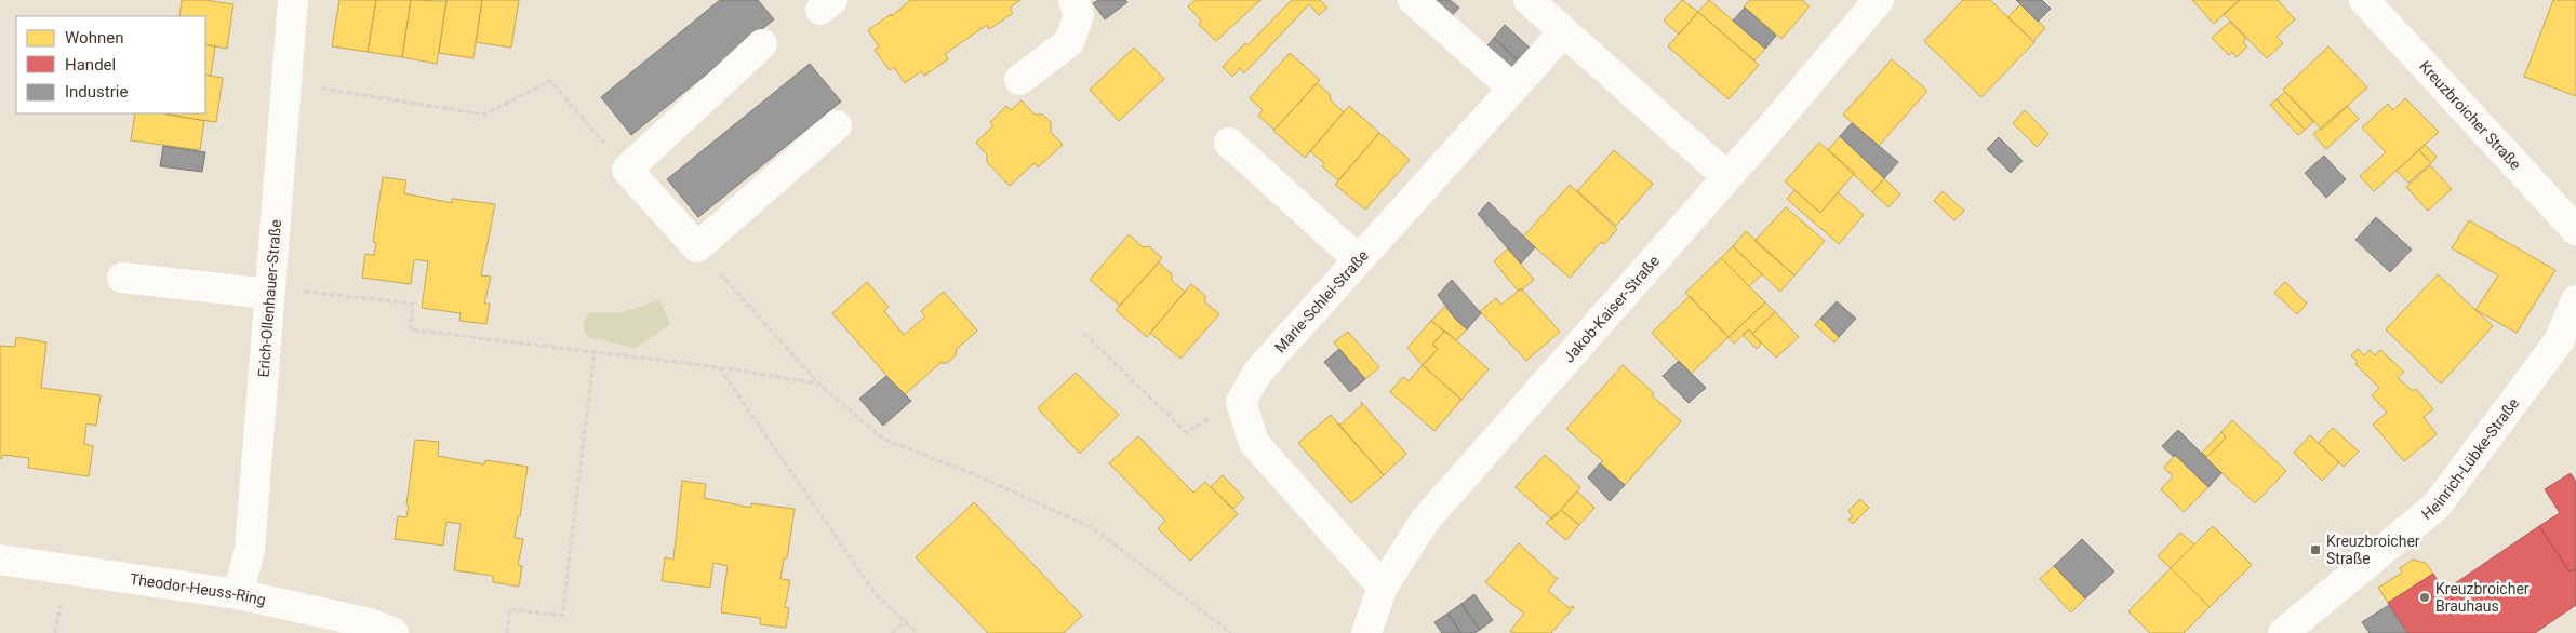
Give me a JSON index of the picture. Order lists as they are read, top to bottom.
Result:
{
  "streets": {
    "street": [
      "Kreuzbroicher Straße",
      "Erich-Ollenhauer-Straße",
      "Marie-Schlei-Straße",
      "Jakob-Kaiser-Straße",
      "Heinrich-Lübke-Straße",
      "Theodor-Heuss-Ring"
    ]
  },
  "crossings": [
    ["Erich-Ollenhauer-Straße", "Theodor-Heuss-Ring"]
  ],
  "places": {
    "transit": ["Kreuzbroicher Straße"],
    "other": ["Kreuzbroicher Brauhaus"]
  },
  "legend": ["Wohnen", "Handel", "Industrie"]
}
